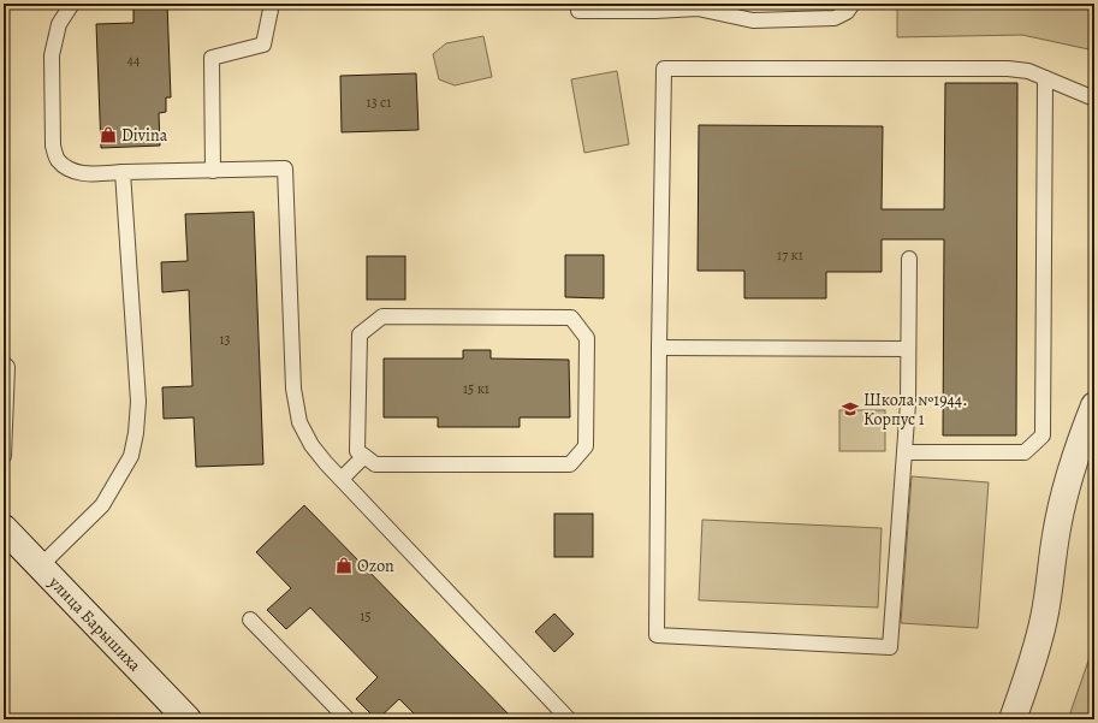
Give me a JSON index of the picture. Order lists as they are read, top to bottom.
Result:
{
  "streets": {
    "street": ["улица Барышиха"]
  },
  "places": {
    "shop": ["Divina", "Ozon"],
    "school or university": ["Школа №1944. Корпус 1"]
  },
  "house_numbers": [
    "44",
    "13 с1",
    "17 к1",
    "13",
    "15 к1",
    "15"
  ]
}
